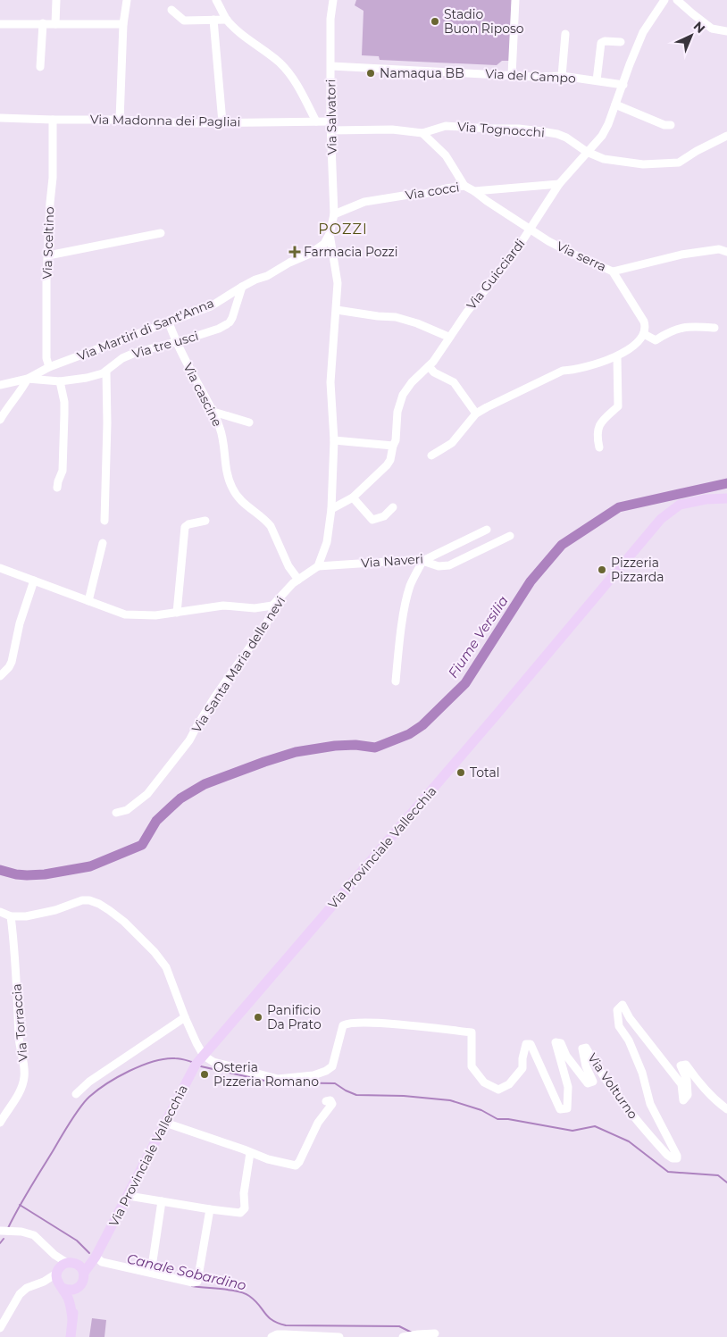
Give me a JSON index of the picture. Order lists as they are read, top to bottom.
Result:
{
  "streets": {
    "main road": ["Via Provinciale Vallecchia"],
    "street": [
      "Via del Campo",
      "Via Salvatori",
      "Via Madonna dei Pagliai",
      "Via Tognocchi",
      "Via cocci",
      "Via Sceltino",
      "Via serra",
      "Via Guicciardi",
      "Via Martiri di Sant'Anna",
      "Via tre usci",
      "Via cascine",
      "Via Naveri",
      "Via Santa Maria delle nevi",
      "Via Torraccia",
      "Via Volturno"
    ]
  },
  "crossings": [
    ["Via del Campo", "Via Salvatori"],
    ["Via del Campo", "Via Guicciardi"],
    ["Via Salvatori", "Via Madonna dei Pagliai"],
    ["Via Salvatori", "Via Tognocchi"],
    ["Via Salvatori", "Via cocci"],
    ["Via Salvatori", "Via Martiri di Sant'Anna"],
    ["Via Madonna dei Pagliai", "Via Tognocchi"],
    ["Via Madonna dei Pagliai", "Via Sceltino"],
    ["Via Tognocchi", "Via Guicciardi"],
    ["Via cocci", "Via serra"],
    ["Via cocci", "Via Guicciardi"],
    ["Via Sceltino", "Via Martiri di Sant'Anna"],
    ["Via serra", "Via Guicciardi"],
    ["Via Martiri di Sant'Anna", "Via tre usci"],
    ["Via Martiri di Sant'Anna", "Via cascine"],
    ["Via tre usci", "Via cascine"],
    ["Via cascine", "Via Santa Maria delle nevi"],
    ["Via Naveri", "Via Santa Maria delle nevi"],
    ["Via Provinciale Vallecchia", "Via Volturno"]
  ],
  "districts": ["POZZI"],
  "water": ["Fiume Versilia", "Canale Sobardino"],
  "places": {
    "other": [
      "Stadio Buon Riposo",
      "Namaqua BB",
      "Pizzeria Pizzarda",
      "Total",
      "Panificio Da Prato",
      "Osteria Pizzeria Romano"
    ],
    "health": ["Farmacia Pozzi"]
  },
  "north": "top right"
}
